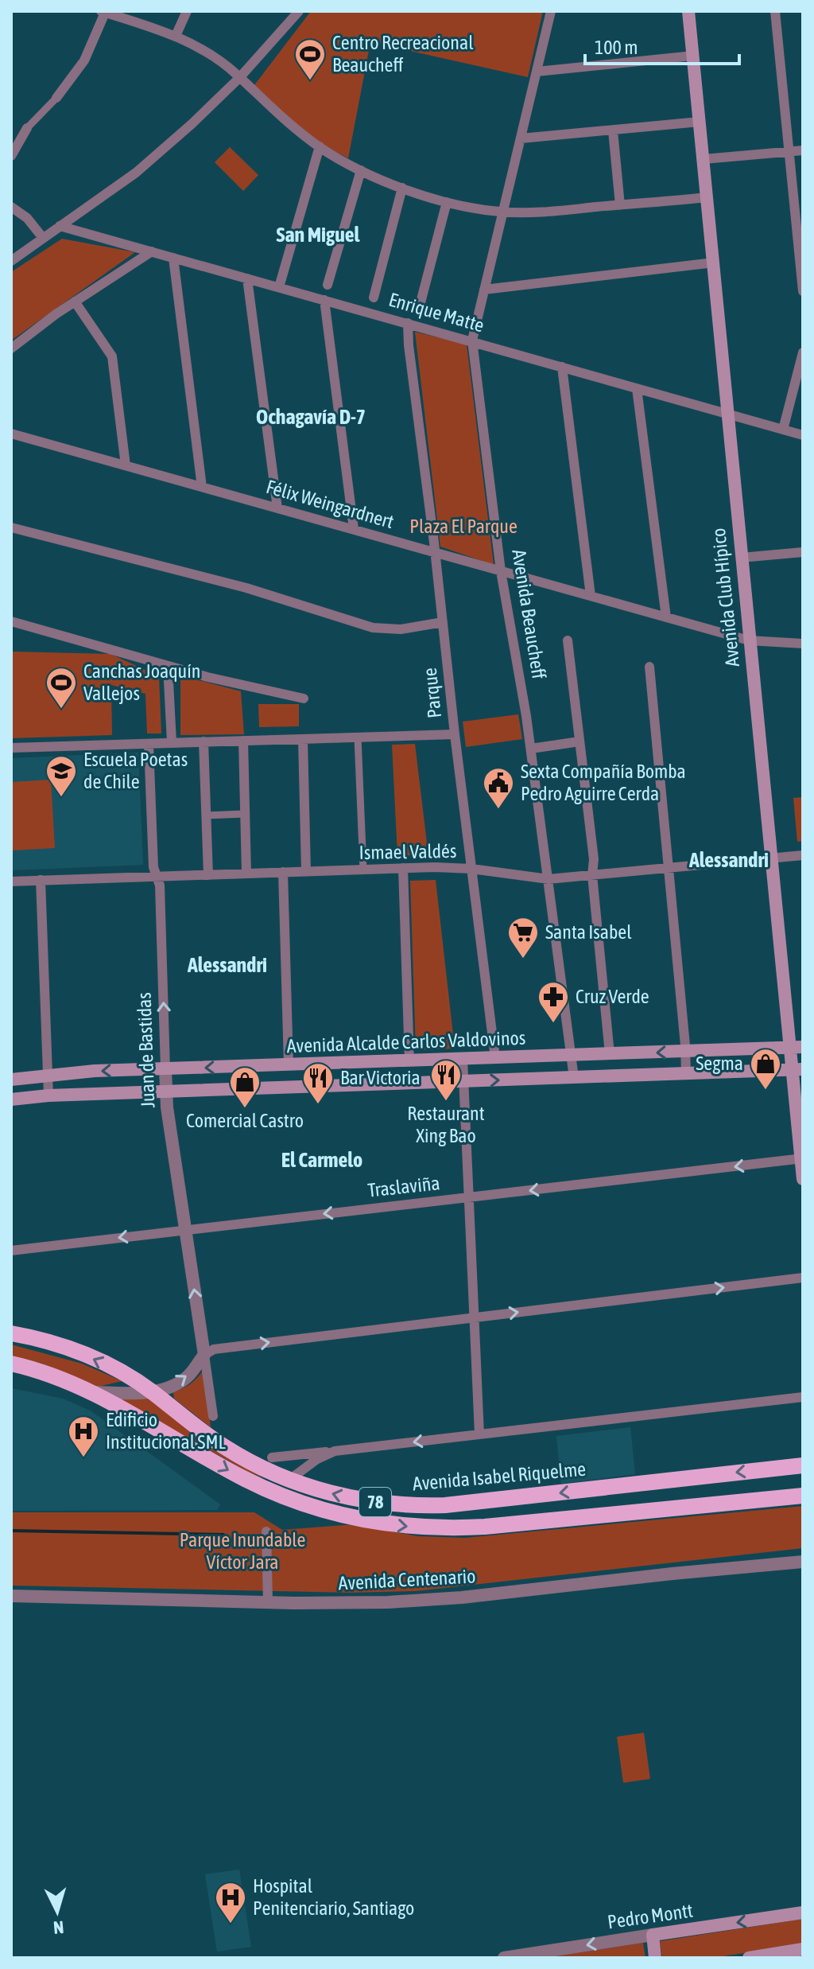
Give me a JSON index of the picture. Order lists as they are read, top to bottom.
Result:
{
  "streets": {
    "highway": ["Avenida Isabel Riquelme", "78"],
    "main road": ["Avenida Club Hípico", "Avenida Alcalde Carlos Valdovinos", "Pedro Montt"],
    "street": [
      "Enrique Matte",
      "Félix Weingardnert",
      "Avenida Beaucheff",
      "Parque",
      "Ismael Valdés",
      "Juan de Bastidas",
      "Traslaviña",
      "Avenida Centenario"
    ]
  },
  "crossings": [
    ["Enrique Matte", "Avenida Club Hípico"],
    ["Enrique Matte", "Avenida Beaucheff"],
    ["Enrique Matte", "Parque"],
    ["Félix Weingardnert", "Avenida Club Hípico"],
    ["Félix Weingardnert", "Avenida Beaucheff"],
    ["Félix Weingardnert", "Parque"],
    ["Avenida Club Hípico", "Ismael Valdés"],
    ["Avenida Club Hípico", "Avenida Alcalde Carlos Valdovinos"],
    ["Avenida Club Hípico", "Traslaviña"],
    ["Avenida Beaucheff", "Ismael Valdés"],
    ["Avenida Beaucheff", "Avenida Alcalde Carlos Valdovinos"],
    ["Parque", "Ismael Valdés"],
    ["Parque", "Avenida Alcalde Carlos Valdovinos"],
    ["Ismael Valdés", "Juan de Bastidas"],
    ["Avenida Alcalde Carlos Valdovinos", "Juan de Bastidas"],
    ["Juan de Bastidas", "Traslaviña"]
  ],
  "one_way": ["Juan de Bastidas", "Traslaviña", "Pedro Montt"],
  "districts": [
    "San Miguel",
    "Ochagavía D-7",
    "Alessandri",
    "Alessandri",
    "El Carmelo"
  ],
  "parks": ["Plaza El Parque", "Parque Inundable Víctor Jara"],
  "places": {
    "sports": ["Centro Recreacional Beaucheff", "Canchas Joaquín Vallejos"],
    "school or university": ["Escuela Poetas de Chile"],
    "public building": ["Sexta Compañía Bomba Pedro Aguirre Cerda"],
    "supermarket": ["Santa Isabel"],
    "pharmacy": ["Cruz Verde"],
    "shop": ["Segma", "Comercial Castro"],
    "restaurant": ["Restaurant Xing Bao", "Bar Victoria"],
    "hospital": ["Edificio Institucional SML", "Hospital Penitenciario, Santiago"]
  },
  "scale_bar": "100 m",
  "north": "bottom"
}
